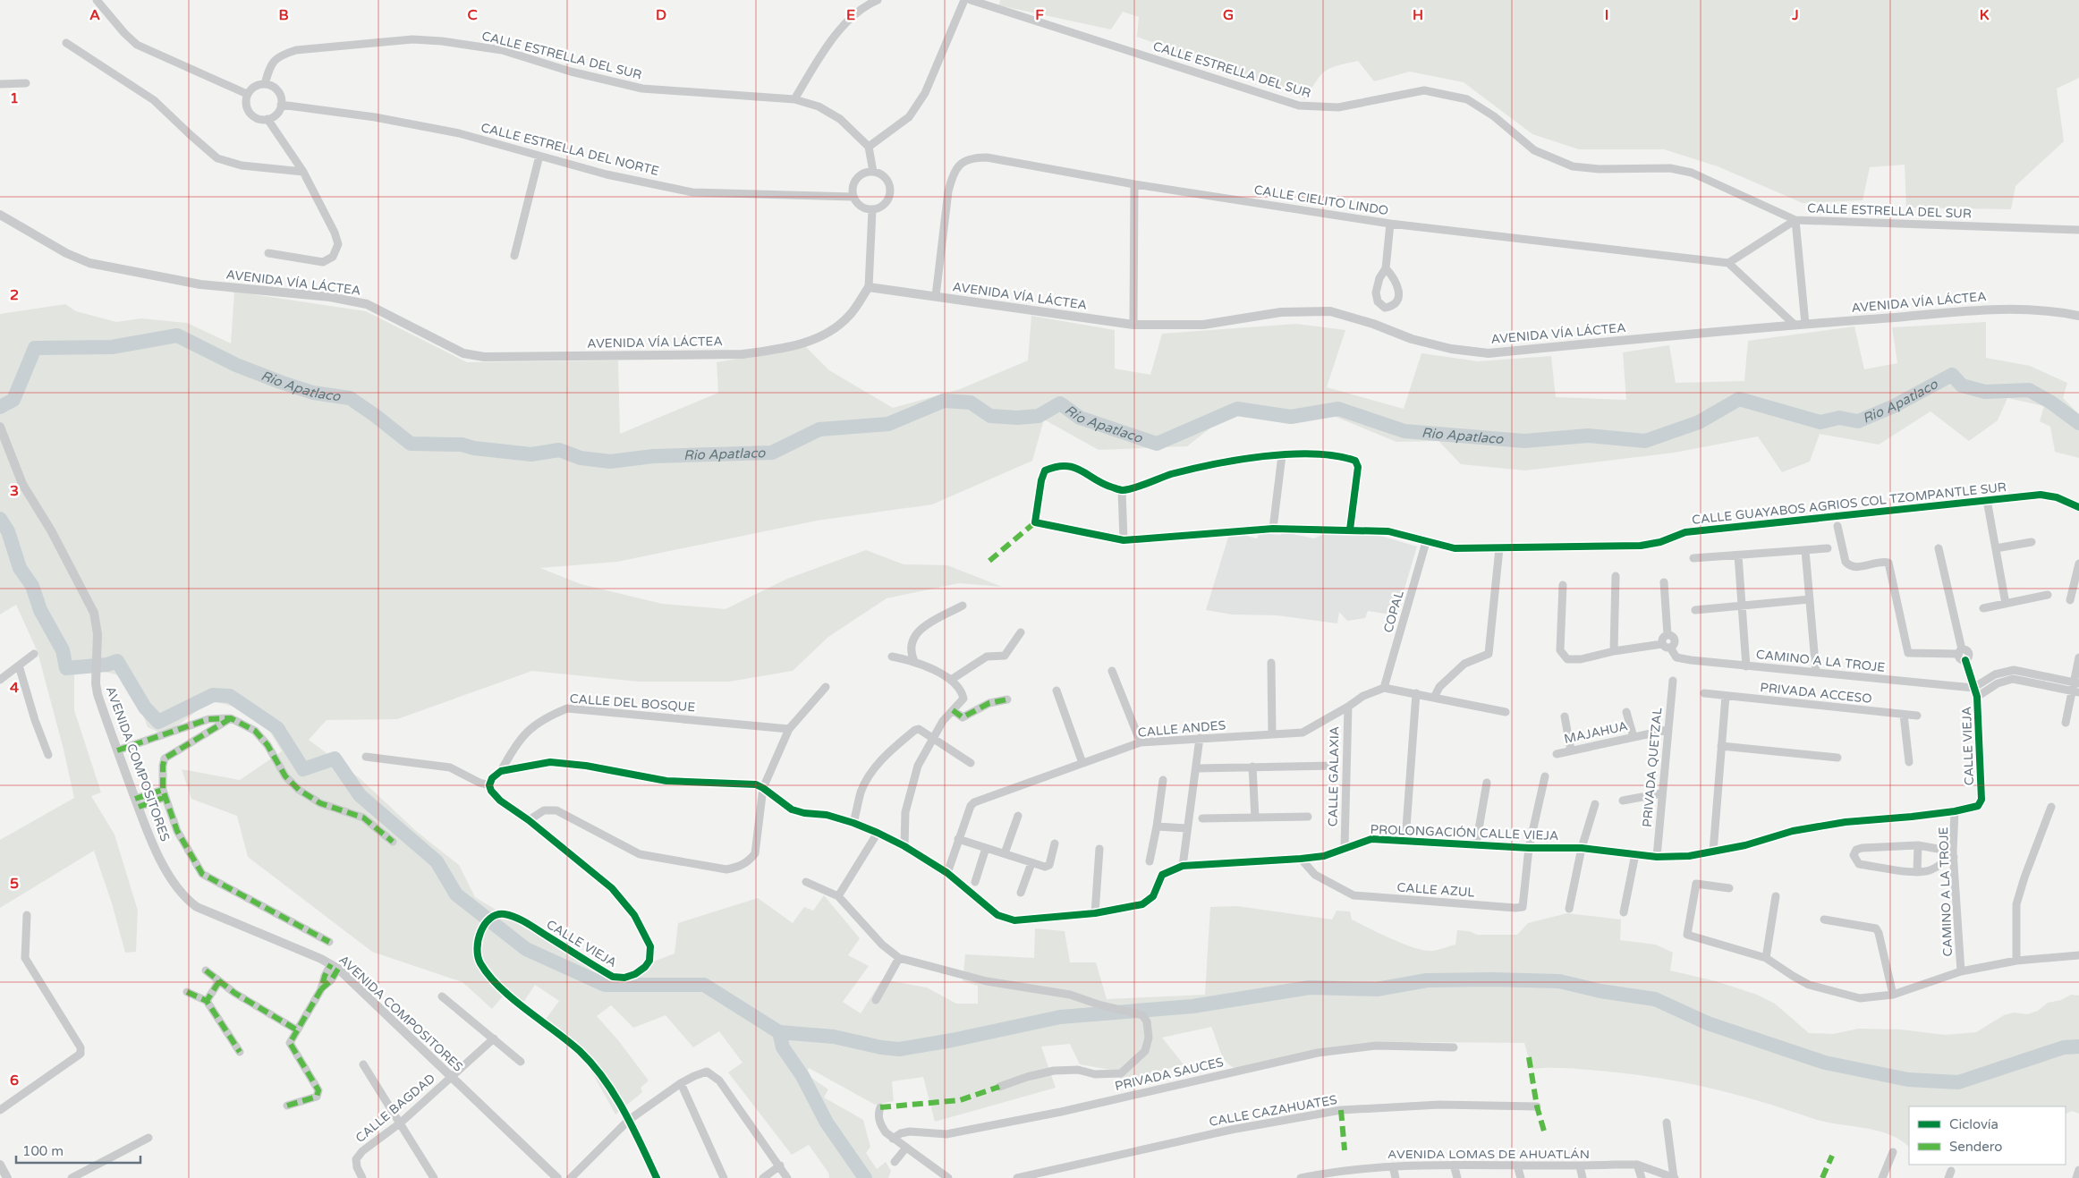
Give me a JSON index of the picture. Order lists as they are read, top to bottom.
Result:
{
  "streets": {
    "street": [
      "CALLE ESTRELLA DEL SUR",
      "CALLE ESTRELLA DEL NORTE",
      "CALLE CIELITO LINDO",
      "AVENIDA VÍA LÁCTEA",
      "CALLE GUAYABOS AGRIOS COL TZOMPANTLE SUR",
      "COPAL",
      "CAMINO A LA TROJE",
      "PRIVADA ACCESO",
      "CALLE DEL BOSQUE",
      "CALLE ANDES",
      "MAJAHUA",
      "CALLE VIEJA",
      "AVENIDA COMPOSITORES",
      "PRIVADA QUETZAL",
      "CALLE GALAXIA",
      "PROLONGACIÓN CALLE VIEJA",
      "CALLE AZUL",
      "PRIVADA SAUCES",
      "CALLE BAGDAD",
      "CALLE CAZAHUATES",
      "AVENIDA LOMAS DE AHUATLÁN"
    ]
  },
  "crossings": [
    ["CALLE ESTRELLA DEL SUR", "CALLE ESTRELLA DEL NORTE"],
    ["CALLE CIELITO LINDO", "AVENIDA VÍA LÁCTEA"],
    ["CALLE GUAYABOS AGRIOS COL TZOMPANTLE SUR", "COPAL"],
    ["COPAL", "CALLE ANDES"],
    ["CAMINO A LA TROJE", "CALLE VIEJA"],
    ["CAMINO A LA TROJE", "PROLONGACIÓN CALLE VIEJA"],
    ["CALLE ANDES", "CALLE GALAXIA"],
    ["CALLE ANDES", "PROLONGACIÓN CALLE VIEJA"],
    ["MAJAHUA", "PRIVADA QUETZAL"],
    ["CALLE VIEJA", "PROLONGACIÓN CALLE VIEJA"],
    ["AVENIDA COMPOSITORES", "CALLE BAGDAD"],
    ["PRIVADA QUETZAL", "PROLONGACIÓN CALLE VIEJA"],
    ["CALLE GALAXIA", "PROLONGACIÓN CALLE VIEJA"],
    ["PROLONGACIÓN CALLE VIEJA", "CALLE AZUL"]
  ],
  "water": ["Rio Apatlaco"],
  "legend": ["Ciclovía", "Sendero"],
  "scale_bar": "100 m",
  "grid": {
    "columns": [
      "A",
      "B",
      "C",
      "D",
      "E",
      "F",
      "G",
      "H",
      "I",
      "J",
      "K"
    ],
    "rows": [
      "1",
      "2",
      "3",
      "4",
      "5",
      "6"
    ]
  }
}
